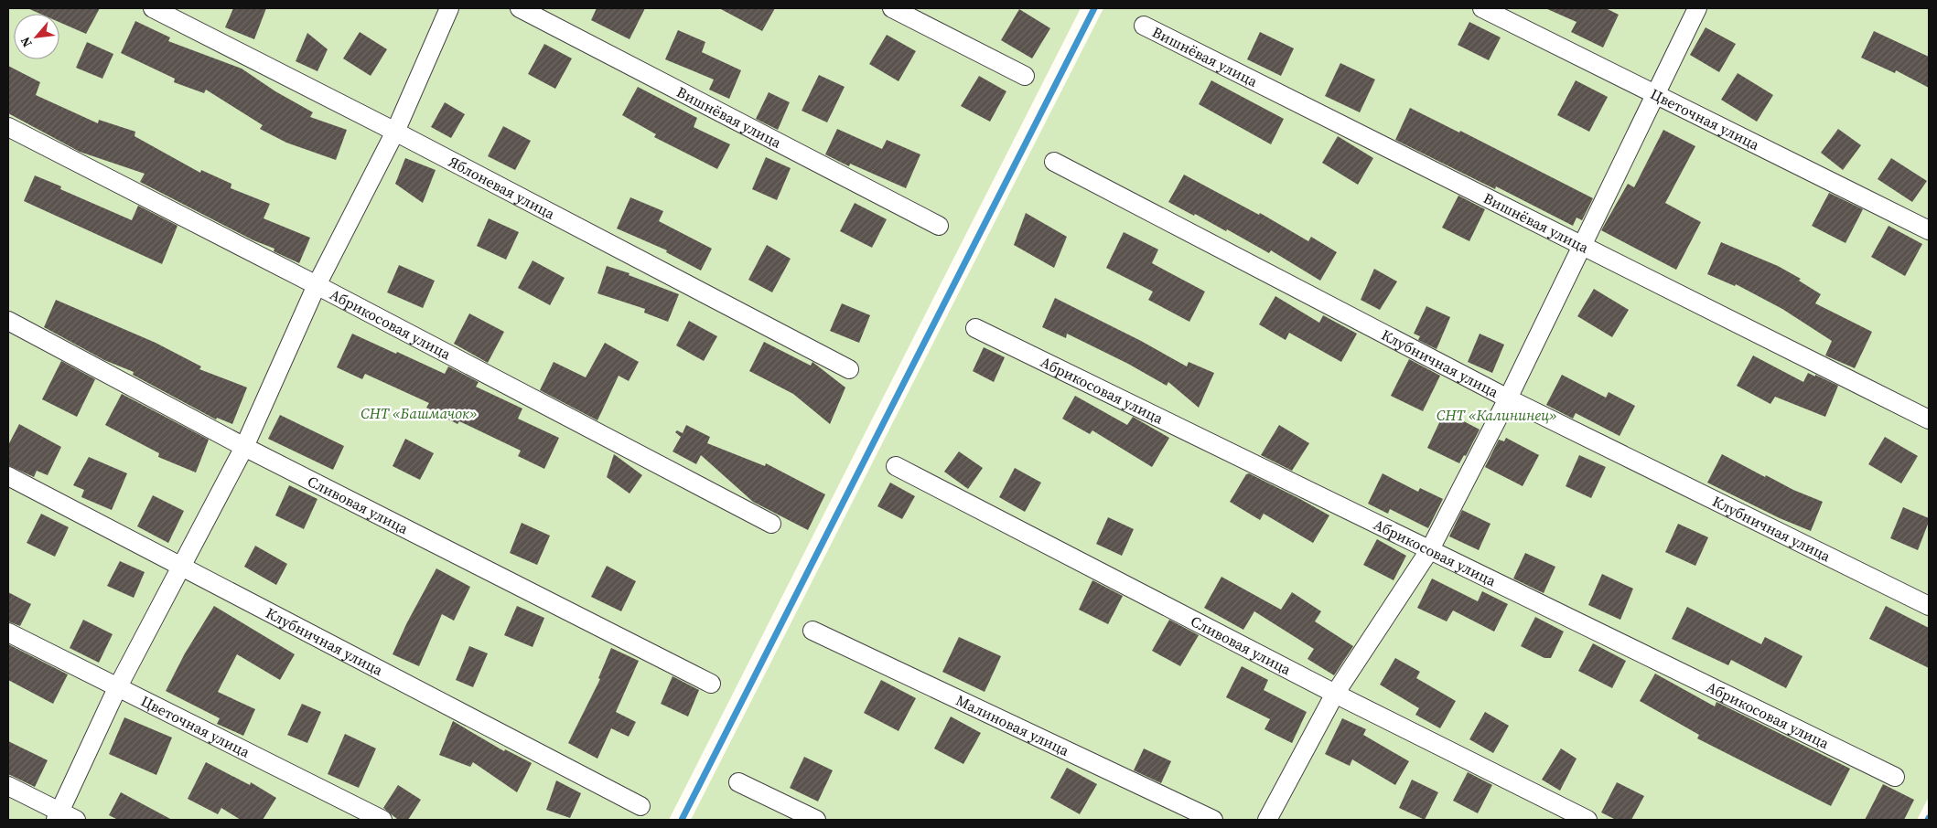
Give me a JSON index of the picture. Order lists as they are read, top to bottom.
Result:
{
  "streets": {
    "street": [
      "Вишнёвая улица",
      "Цветочная улица",
      "Яблоневая улица",
      "Абрикосовая улица",
      "Клубничная улица",
      "Сливовая улица",
      "Малиновая улица"
    ]
  },
  "parks": ["СНТ «Башмачок»", "СНТ «Калининец»"],
  "north": "bottom left"
}
